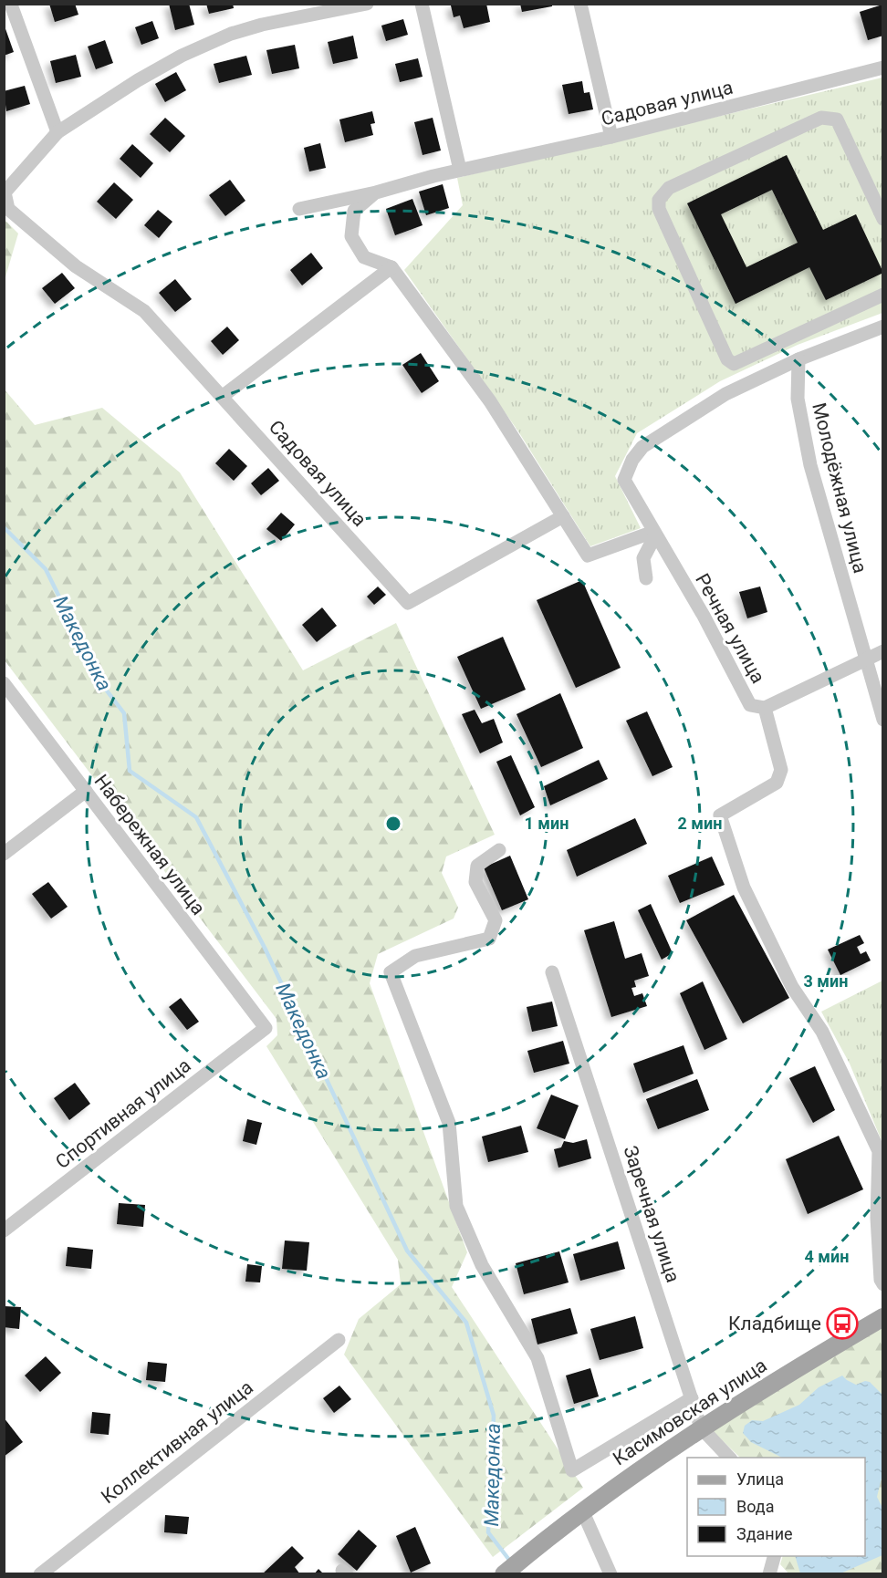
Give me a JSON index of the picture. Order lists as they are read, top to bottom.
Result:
{
  "streets": {
    "main road": ["Касимовская улица"],
    "street": [
      "Садовая улица",
      "Молодёжная улица",
      "Речная улица",
      "Набережная улица",
      "Спортивная улица",
      "Заречная улица",
      "Коллективная улица"
    ]
  },
  "crossings": [
    ["Молодёжная улица", "Речная улица"],
    ["Набережная улица", "Спортивная улица"],
    ["Заречная улица", "Касимовская улица"]
  ],
  "water": ["Македонка"],
  "places": {
    "bus stop": ["Кладбище"]
  },
  "legend": ["Улица", "Вода", "Здание"],
  "rings": [
    "1 мин",
    "2 мин",
    "3 мин",
    "4 мин"
  ]
}
